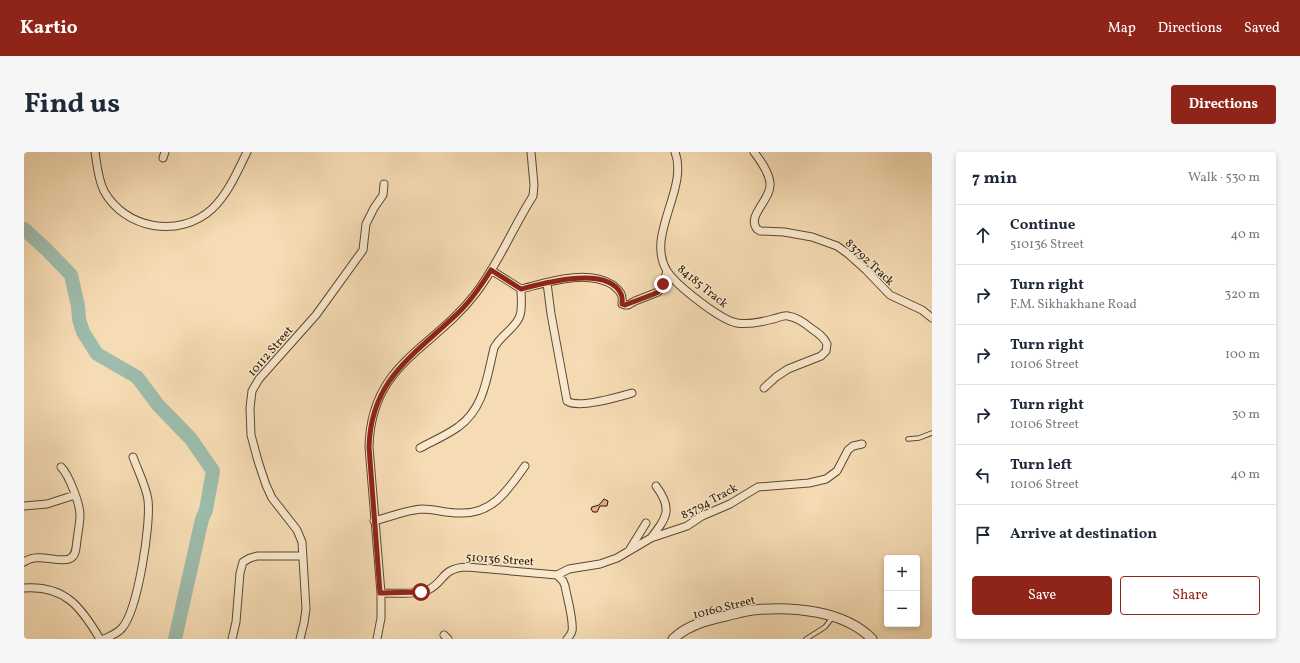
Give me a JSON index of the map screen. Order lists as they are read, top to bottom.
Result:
{
  "streets": {
    "street": [
      "83792 Track",
      "84185 Track",
      "10112 Street",
      "83794 Track",
      "510136 Street",
      "10160 Street"
    ]
  },
  "crossings": [
    ["83794 Track", "510136 Street"]
  ],
  "page": {
    "header": "Kartio",
    "nav": ["Map", "Directions", "Saved"],
    "title": "Find us",
    "buttons": [
      "Directions",
      ["Save", "Share"]
    ],
    "heading": ["7 min", "Walk · 530 m"],
    "list": [
      ["Continue", "510136 Street", "40 m"],
      ["Turn right", "F.M. Sikhakhane Road", "320 m"],
      ["Turn right", "10106 Street", "100 m"],
      ["Turn right", "10106 Street", "30 m"],
      ["Turn left", "10106 Street", "40 m"],
      "Arrive at destination"
    ],
    "map_buttons": ["+", "−"]
  }
}
